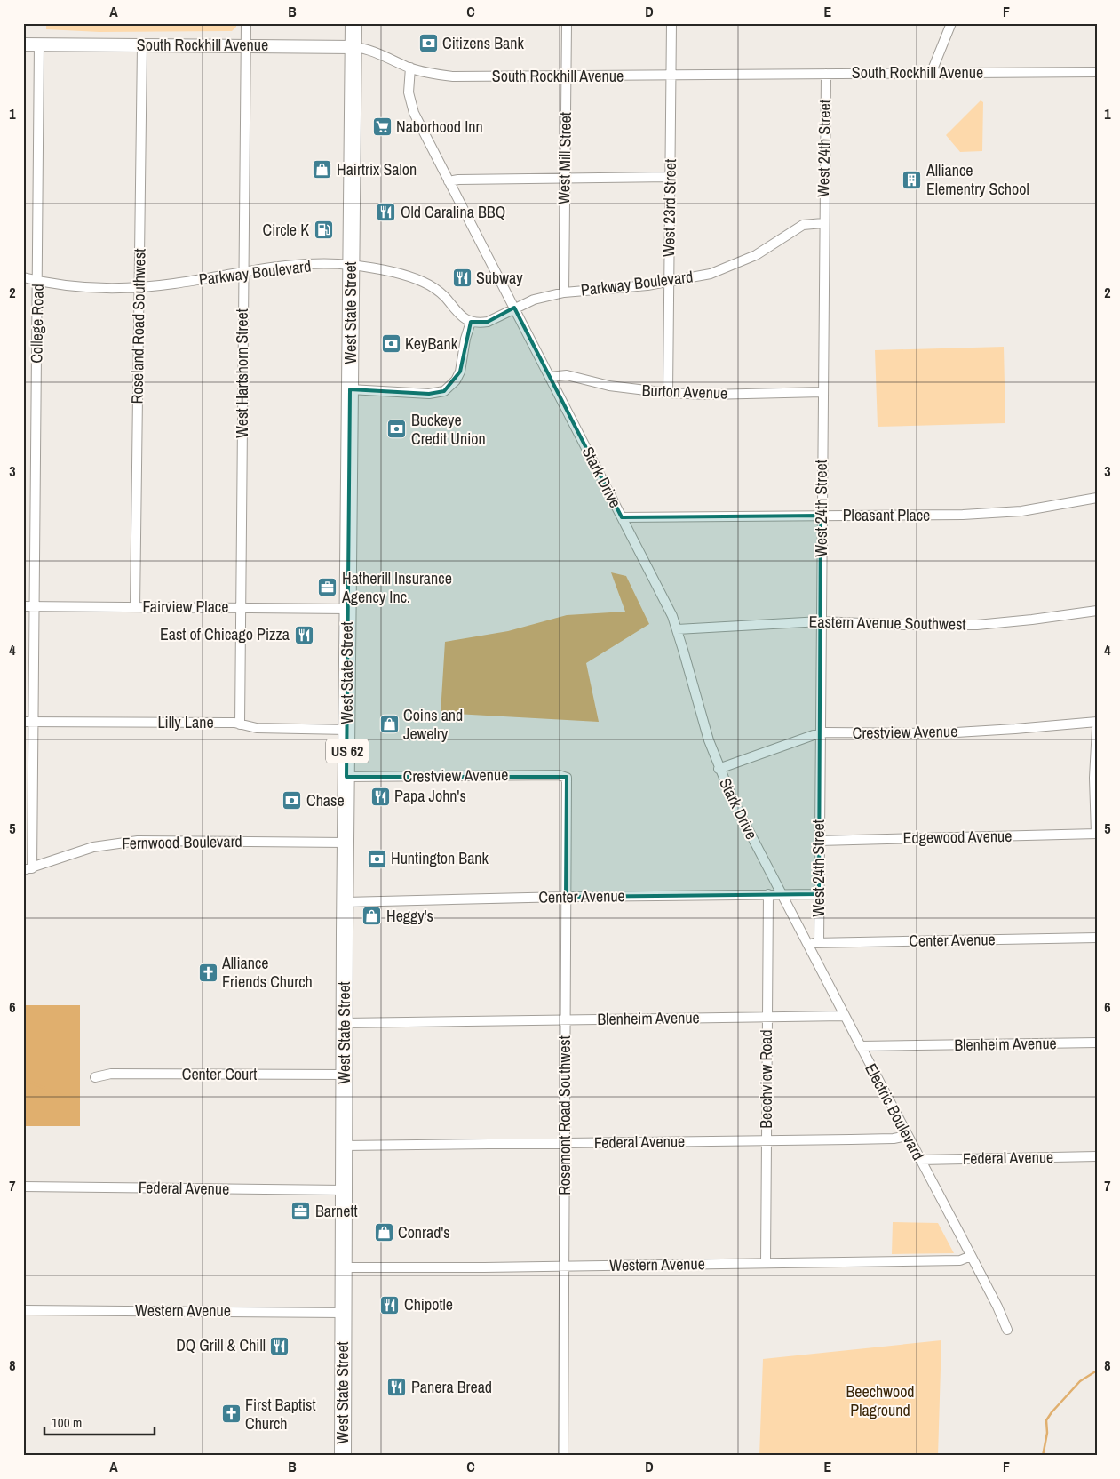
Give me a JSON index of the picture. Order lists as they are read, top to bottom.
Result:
{
  "streets": {
    "highway": ["West State Street", "US 62"],
    "street": [
      "South Rockhill Avenue",
      "West 24th Street",
      "West Mill Street",
      "West 23rd Street",
      "Parkway Boulevard",
      "College Road",
      "Roseland Road Southwest",
      "West Hartshorn Street",
      "Burton Avenue",
      "Stark Drive",
      "Pleasant Place",
      "Fairview Place",
      "Eastern Avenue Southwest",
      "Lilly Lane",
      "Crestview Avenue",
      "Edgewood Avenue",
      "Fernwood Boulevard",
      "Center Avenue",
      "Blenheim Avenue",
      "Center Court",
      "Beechview Road",
      "Electric Boulevard",
      "Rosemont Road Southwest",
      "Federal Avenue",
      "Western Avenue"
    ]
  },
  "crossings": [
    ["South Rockhill Avenue", "West 24th Street"],
    ["South Rockhill Avenue", "West Mill Street"],
    ["South Rockhill Avenue", "West 23rd Street"],
    ["South Rockhill Avenue", "West State Street"],
    ["South Rockhill Avenue", "College Road"],
    ["South Rockhill Avenue", "Roseland Road Southwest"],
    ["South Rockhill Avenue", "West Hartshorn Street"],
    ["South Rockhill Avenue", "Stark Drive"],
    ["West 24th Street", "Parkway Boulevard"],
    ["West 24th Street", "Burton Avenue"],
    ["West 24th Street", "Pleasant Place"],
    ["West 24th Street", "Eastern Avenue Southwest"],
    ["West 24th Street", "Crestview Avenue"],
    ["West 24th Street", "Edgewood Avenue"],
    ["West 24th Street", "Center Avenue"],
    ["West Mill Street", "Parkway Boulevard"],
    ["West 23rd Street", "Parkway Boulevard"],
    ["West 23rd Street", "Burton Avenue"],
    ["Parkway Boulevard", "West State Street"],
    ["Parkway Boulevard", "College Road"],
    ["Parkway Boulevard", "Roseland Road Southwest"],
    ["Parkway Boulevard", "West Hartshorn Street"],
    ["Parkway Boulevard", "Stark Drive"],
    ["West State Street", "Fairview Place"],
    ["West State Street", "Lilly Lane"],
    ["West State Street", "Crestview Avenue"],
    ["West State Street", "Fernwood Boulevard"],
    ["West State Street", "Center Avenue"],
    ["West State Street", "Blenheim Avenue"],
    ["West State Street", "Center Court"],
    ["West State Street", "Federal Avenue"],
    ["West State Street", "Western Avenue"],
    ["College Road", "Fairview Place"],
    ["College Road", "Lilly Lane"],
    ["College Road", "Fernwood Boulevard"],
    ["Roseland Road Southwest", "Fairview Place"],
    ["West Hartshorn Street", "Fairview Place"],
    ["West Hartshorn Street", "Lilly Lane"],
    ["Burton Avenue", "Stark Drive"],
    ["Stark Drive", "Pleasant Place"],
    ["Stark Drive", "Eastern Avenue Southwest"],
    ["Stark Drive", "Crestview Avenue"],
    ["Stark Drive", "Center Avenue"],
    ["Stark Drive", "Electric Boulevard"],
    ["Crestview Avenue", "Rosemont Road Southwest"],
    ["Center Avenue", "Beechview Road"],
    ["Center Avenue", "Electric Boulevard"],
    ["Center Avenue", "Rosemont Road Southwest"],
    ["Blenheim Avenue", "Beechview Road"],
    ["Blenheim Avenue", "Electric Boulevard"],
    ["Blenheim Avenue", "Rosemont Road Southwest"],
    ["Beechview Road", "Federal Avenue"],
    ["Beechview Road", "Western Avenue"],
    ["Electric Boulevard", "Federal Avenue"],
    ["Electric Boulevard", "Western Avenue"],
    ["Rosemont Road Southwest", "Federal Avenue"],
    ["Rosemont Road Southwest", "Western Avenue"]
  ],
  "parks": ["Beechwood Plaground"],
  "places": {
    "bank": [
      "Citizens Bank",
      "KeyBank",
      "Buckeye Credit Union",
      "Chase",
      "Huntington Bank"
    ],
    "supermarket": ["Naborhood Inn"],
    "shop": [
      "Hairtrix Salon",
      "Coins and Jewelry",
      "Heggy's",
      "Conrad's"
    ],
    "building": ["Alliance Elementry School"],
    "restaurant": [
      "Old Caralina BBQ",
      "Subway",
      "East of Chicago Pizza",
      "Papa John's",
      "Chipotle",
      "DQ Grill & Chill",
      "Panera Bread"
    ],
    "fuel station": ["Circle K"],
    "office": ["Hatherill Insurance Agency Inc.", "Barnett"],
    "church": ["Alliance Friends Church", "First Baptist Church"]
  },
  "scale_bar": "100 m",
  "grid": {
    "columns": [
      "A",
      "B",
      "C",
      "D",
      "E",
      "F"
    ],
    "rows": [
      "1",
      "2",
      "3",
      "4",
      "5",
      "6",
      "7",
      "8"
    ]
  }
}
